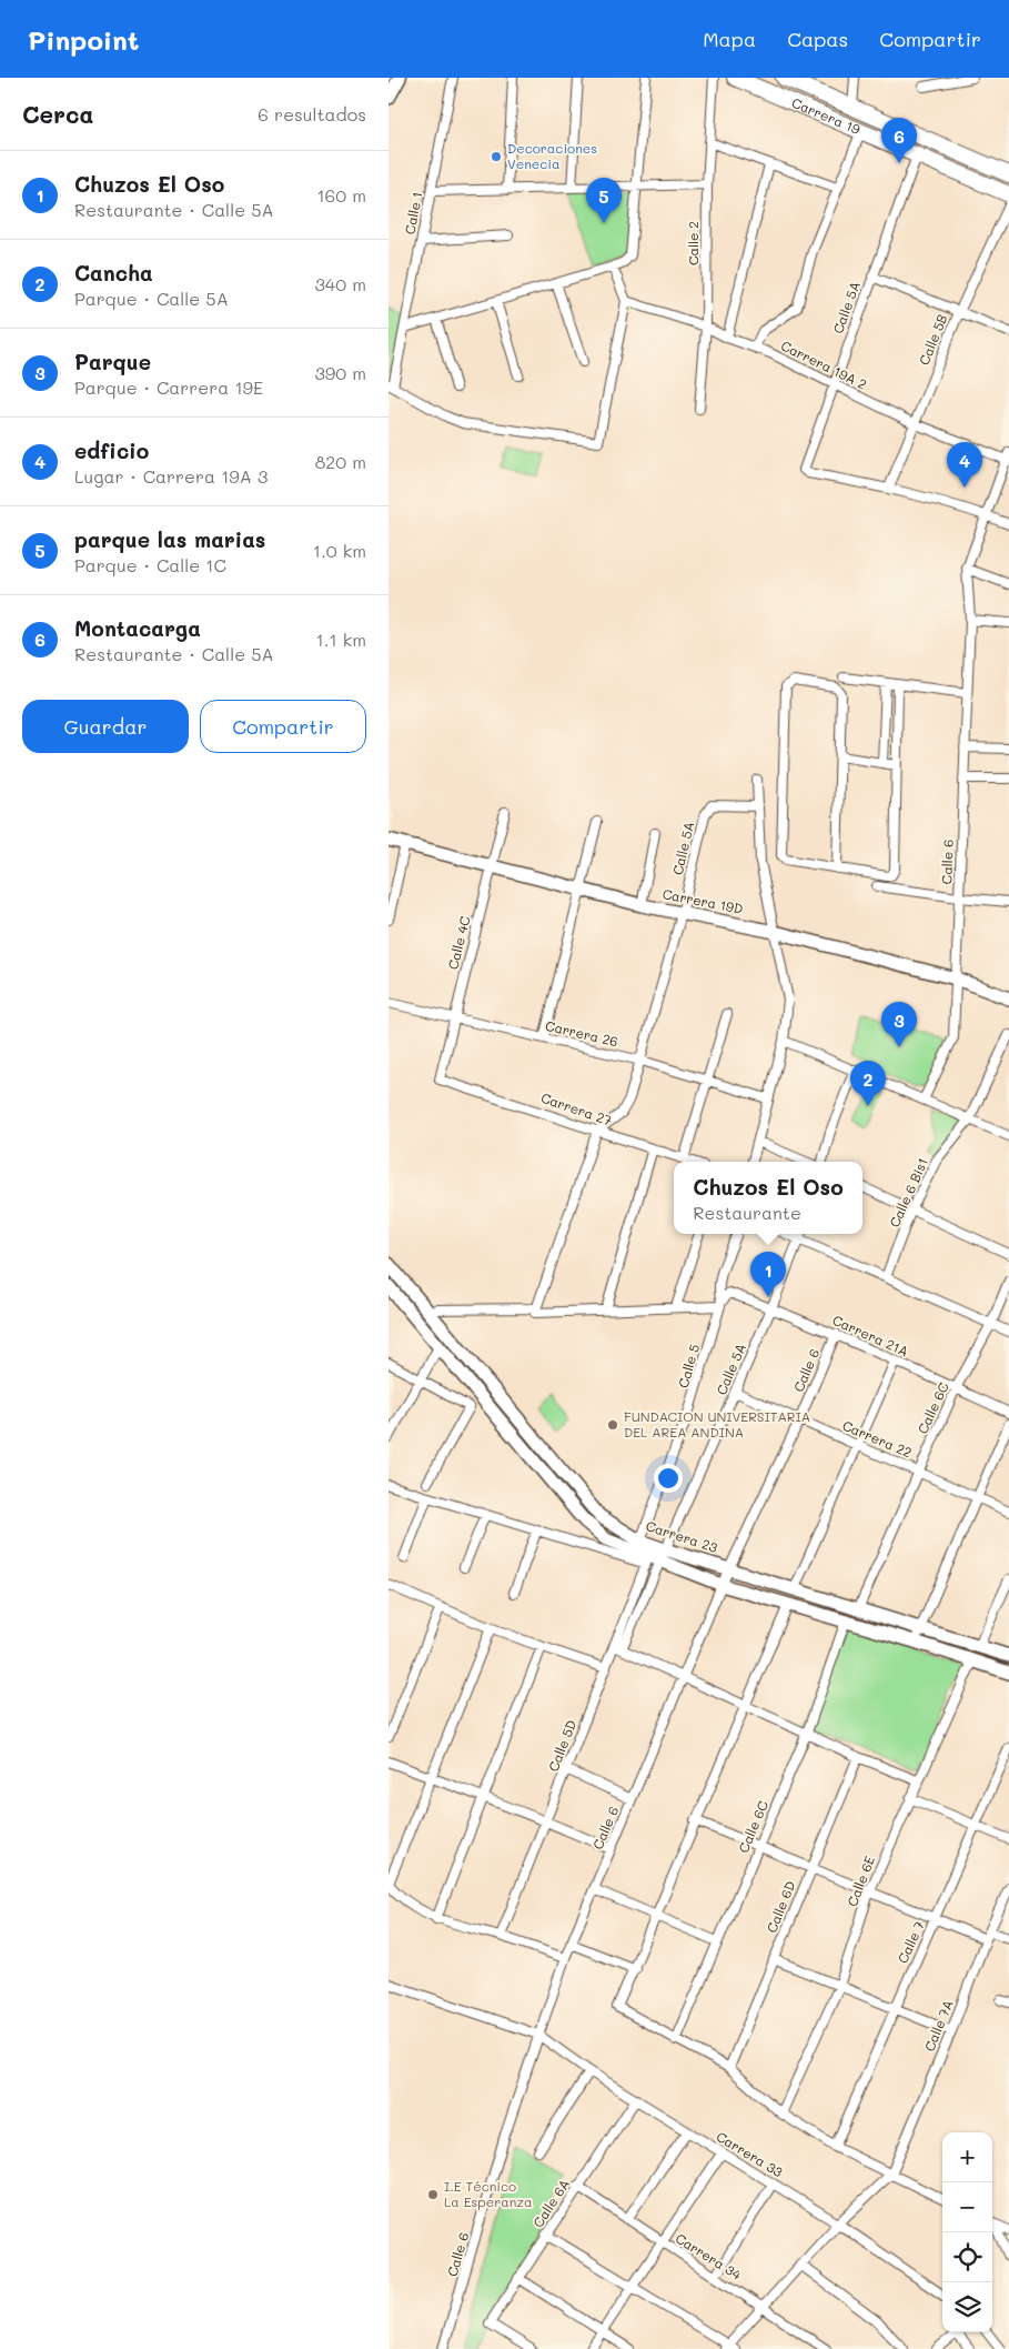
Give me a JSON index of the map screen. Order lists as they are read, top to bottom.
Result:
{
  "streets": {
    "highway": ["Carrera 19"],
    "main road": ["Carrera 19D", "Carrera 23"],
    "street": [
      "Calle 1",
      "Calle 2",
      "Calle 5A",
      "Calle 5B",
      "Carrera 19A 2",
      "Calle 6",
      "Calle 4C",
      "Carrera 26",
      "Carrera 27",
      "Calle 6 Bis1",
      "Carrera 21A",
      "Calle 5",
      "Calle 6C",
      "Carrera 22",
      "Calle 5D",
      "Calle 6E",
      "Calle 6D",
      "Calle 7",
      "Calle 7A",
      "Carrera 33",
      "Calle 6A",
      "Carrera 34"
    ]
  },
  "crossings": [
    ["Carrera 19", "Calle 5A"],
    ["Calle 2", "Carrera 19A 2"],
    ["Calle 5A", "Calle 5B"],
    ["Calle 5A", "Carrera 19A 2"],
    ["Calle 5A", "Carrera 19D"],
    ["Calle 5A", "Carrera 26"],
    ["Calle 5A", "Carrera 27"],
    ["Calle 5A", "Carrera 21A"],
    ["Calle 5A", "Carrera 22"],
    ["Calle 5A", "Carrera 23"],
    ["Calle 5A", "Calle 5D"],
    ["Calle 5B", "Carrera 19A 2"],
    ["Calle 6", "Carrera 19D"],
    ["Calle 6", "Carrera 21A"],
    ["Calle 6", "Carrera 22"],
    ["Calle 6", "Carrera 23"],
    ["Calle 6", "Carrera 33"],
    ["Carrera 19D", "Calle 4C"],
    ["Calle 4C", "Carrera 26"],
    ["Calle 4C", "Carrera 27"],
    ["Carrera 21A", "Calle 5"],
    ["Carrera 21A", "Calle 6C"],
    ["Carrera 21A", "Carrera 23"],
    ["Calle 5", "Carrera 23"],
    ["Calle 6C", "Carrera 22"],
    ["Calle 6C", "Carrera 23"],
    ["Carrera 23", "Calle 6E"],
    ["Carrera 33", "Calle 6A"],
    ["Calle 6A", "Carrera 34"]
  ],
  "places": ["Decoraciones Venecia", "FUNDACION UNIVERSITARIA DEL AREA ANDINA", "I.E Técnico La Esperanza"],
  "page": {
    "header": "Pinpoint",
    "nav": ["Mapa", "Capas", "Compartir"],
    "heading": ["Cerca", "6 resultados"],
    "pins": [
      "6",
      "5",
      "4",
      "3",
      "2",
      "1"
    ],
    "list": [
      {
        "mark": "1",
        "name": "Chuzos El Oso",
        "note": "Restaurante · Calle 5A",
        "value": "160 m"
      },
      {
        "mark": "2",
        "name": "Cancha",
        "note": "Parque · Calle 5A",
        "value": "340 m"
      },
      {
        "mark": "3",
        "name": "Parque",
        "note": "Parque · Carrera 19E",
        "value": "390 m"
      },
      {
        "mark": "4",
        "name": "edficio",
        "note": "Lugar · Carrera 19A 3",
        "value": "820 m"
      },
      {
        "mark": "5",
        "name": "parque las marias",
        "note": "Parque · Calle 1C",
        "value": "1.0 km"
      },
      {
        "mark": "6",
        "name": "Montacarga",
        "note": "Restaurante · Calle 5A",
        "value": "1.1 km"
      }
    ],
    "buttons": ["Guardar", "Compartir"],
    "popup": ["Chuzos El Oso", "Restaurante"],
    "map_buttons": ["+", "−"]
  }
}
